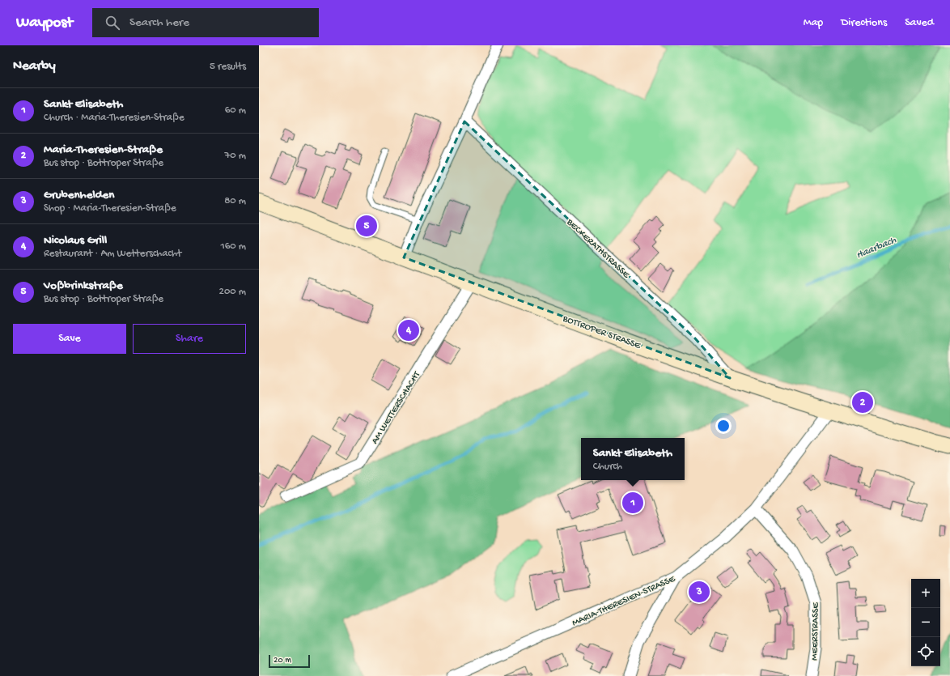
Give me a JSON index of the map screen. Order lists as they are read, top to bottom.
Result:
{
  "streets": {
    "main road": ["BOTTROPER STRASSE"],
    "street": [
      "BECKERATHSTRASSE",
      "AM WETTERSCHACHT",
      "MARIA-THERESIEN-STRASSE",
      "MEERSTRASSE"
    ]
  },
  "crossings": [
    ["BECKERATHSTRASSE", "BOTTROPER STRASSE"],
    ["BOTTROPER STRASSE", "AM WETTERSCHACHT"],
    ["BOTTROPER STRASSE", "MARIA-THERESIEN-STRASSE"],
    ["MARIA-THERESIEN-STRASSE", "MEERSTRASSE"]
  ],
  "water": ["Haarbach"],
  "scale_bar": "20 m",
  "page": {
    "header": "Waypost",
    "search": "Search here",
    "nav": ["Map", "Directions", "Saved"],
    "heading": ["Nearby", "5 results"],
    "list": [
      {
        "mark": "1",
        "name": "Sankt Elisabeth",
        "note": "Church · Maria-Theresien-Straße",
        "value": "60 m"
      },
      {
        "mark": "2",
        "name": "Maria-Theresien-Straße",
        "note": "Bus stop · Bottroper Straße",
        "value": "70 m"
      },
      {
        "mark": "3",
        "name": "Grubenhelden",
        "note": "Shop · Maria-Theresien-Straße",
        "value": "80 m"
      },
      {
        "mark": "4",
        "name": "Nicolaus Grill",
        "note": "Restaurant · Am Wetterschacht",
        "value": "160 m"
      },
      {
        "mark": "5",
        "name": "Voßbrinkstraße",
        "note": "Bus stop · Bottroper Straße",
        "value": "200 m"
      }
    ],
    "pins": [
      "5",
      "4",
      "2",
      "1",
      "3"
    ],
    "buttons": ["Save", "Share"],
    "popup": ["Sankt Elisabeth", "Church"],
    "map_buttons": ["+", "−"],
    "scale": "20 m"
  }
}
